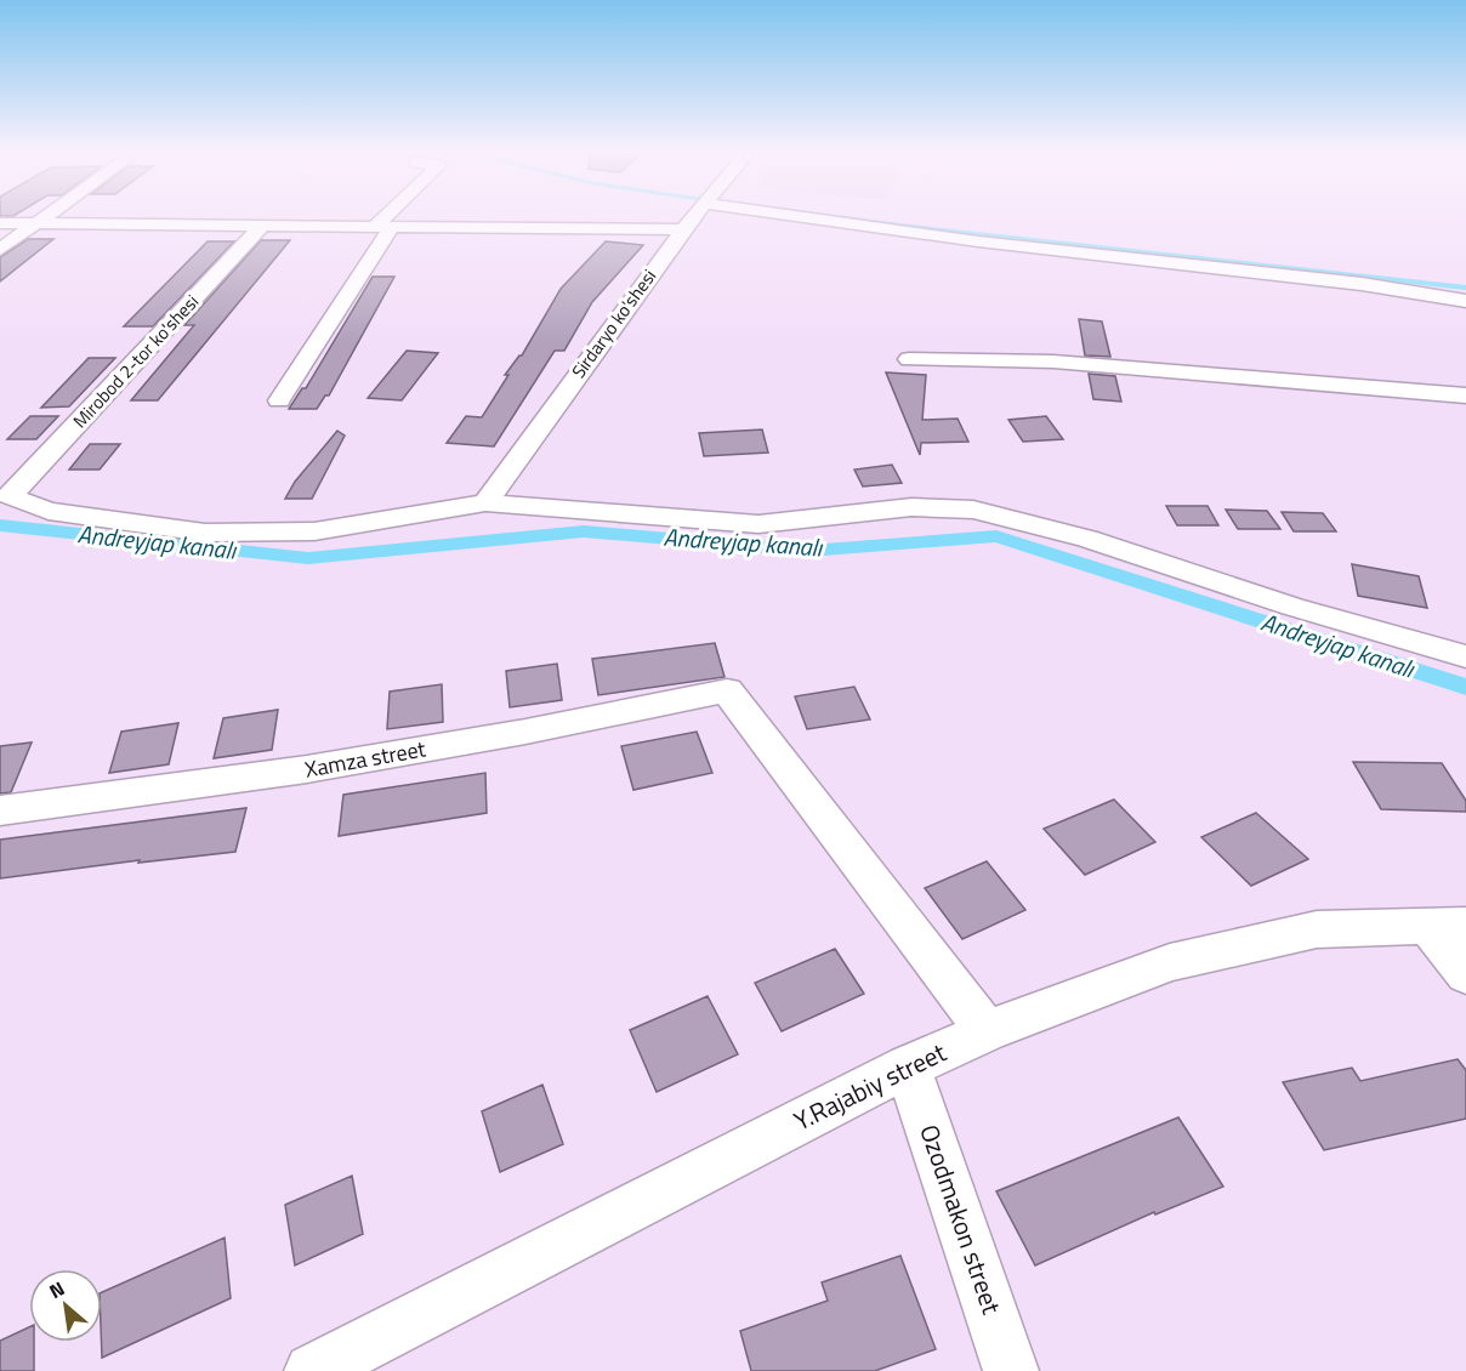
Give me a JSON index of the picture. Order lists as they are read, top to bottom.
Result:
{
  "streets": {
    "street": [
      "Sirdaryo ko'shesi",
      "Mirobod 2-tor ko'shesi",
      "Xamza street",
      "Y.Rajabiy street",
      "Ozodmakon street"
    ]
  },
  "crossings": [
    ["Sirdaryo ko'shesi", "Mirobod 2-tor ko'shesi"],
    ["Xamza street", "Y.Rajabiy street"],
    ["Y.Rajabiy street", "Ozodmakon street"]
  ],
  "water": ["Andreyjap kanalı"],
  "north": "top left"
}
